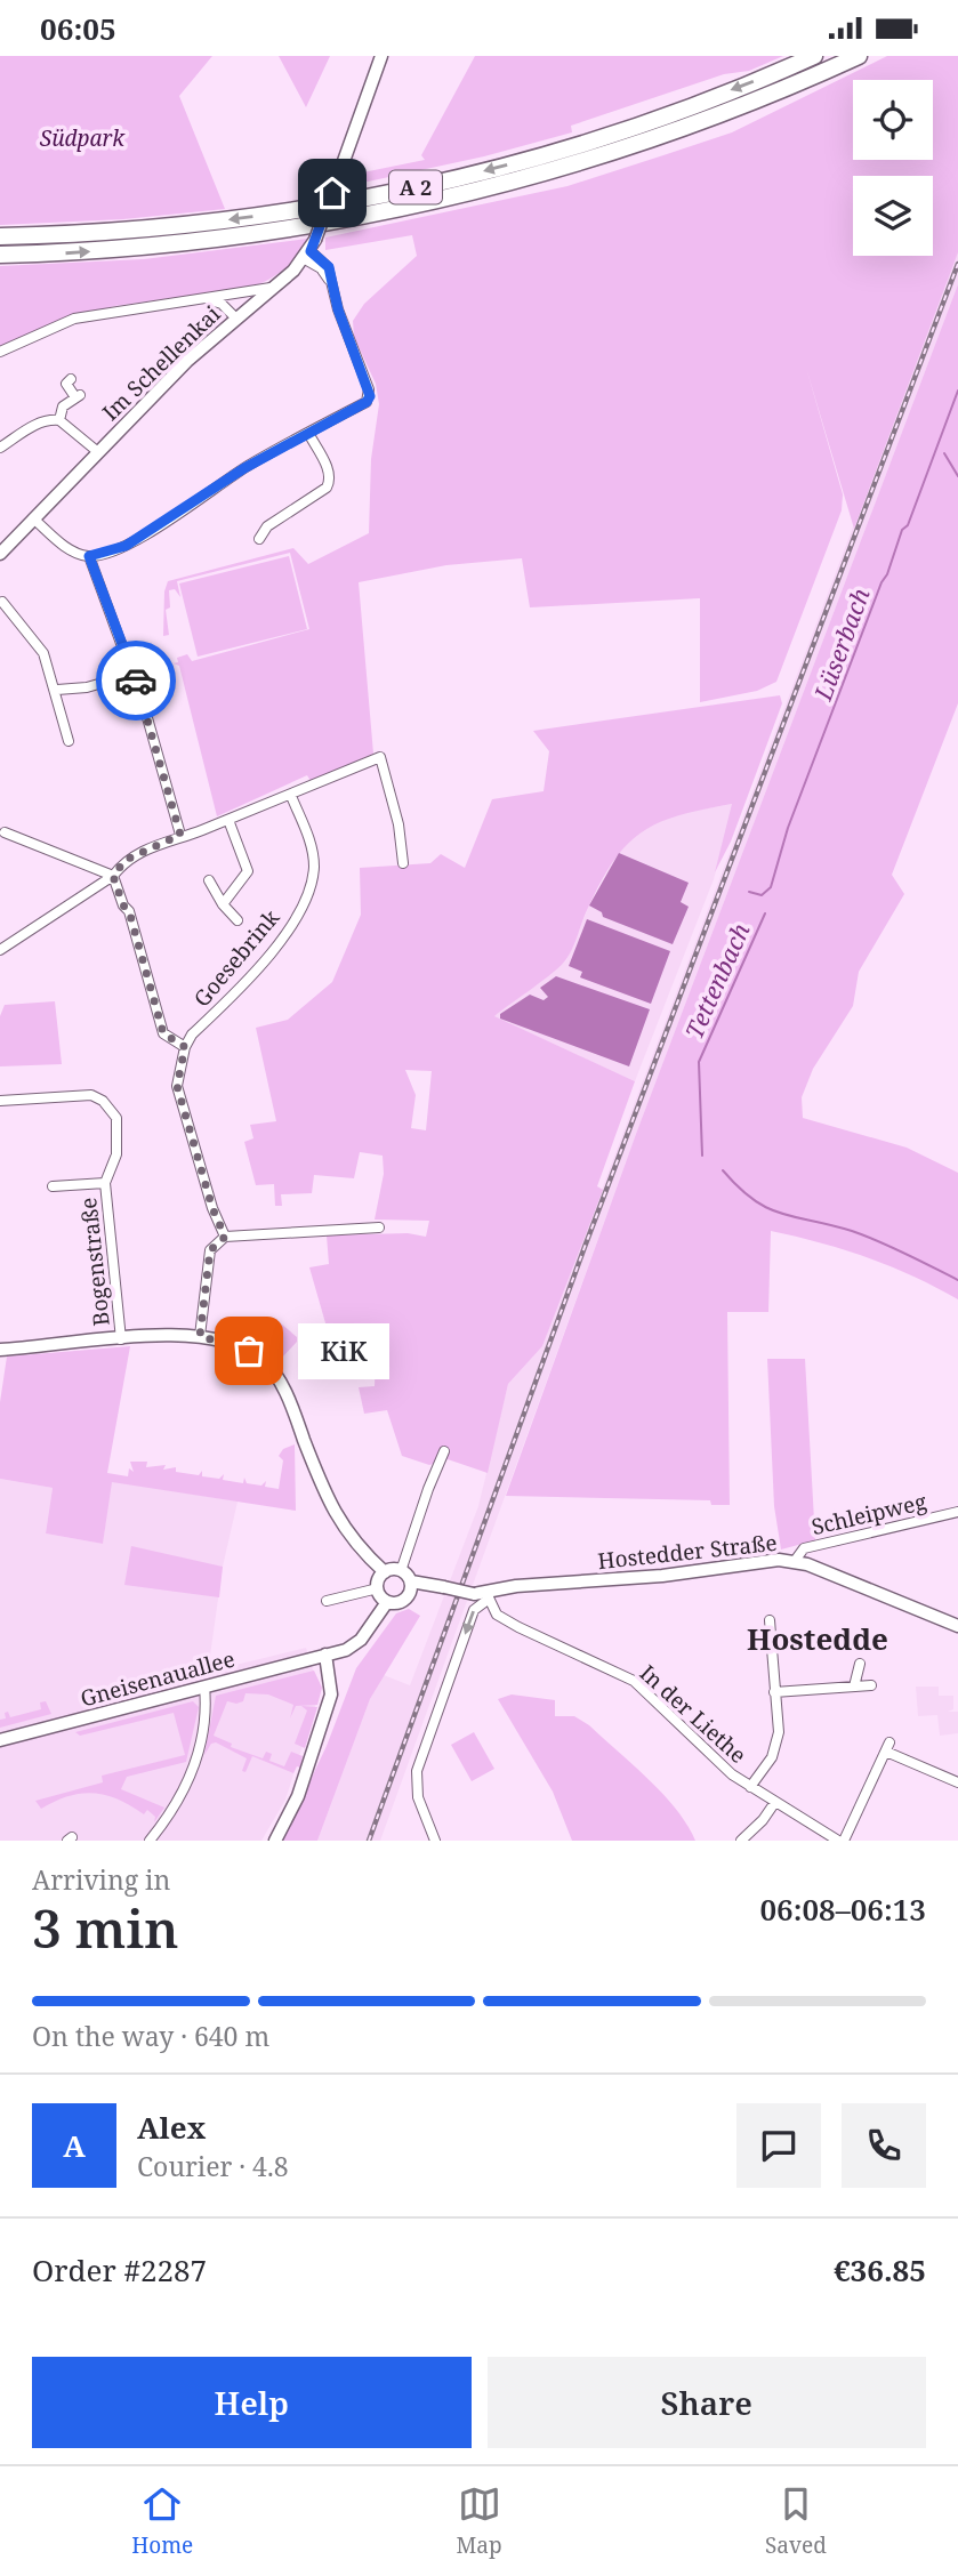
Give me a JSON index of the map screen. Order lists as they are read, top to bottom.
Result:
{
  "streets": {
    "highway": ["A 2"],
    "main road": ["Im Schellenkai", "Hostedder Straße", "Gneisenauallee"],
    "street": [
      "Goesebrink",
      "Bogenstraße",
      "Schleipweg",
      "In der Liethe"
    ]
  },
  "crossings": [
    ["Schleipweg", "Hostedder Straße"],
    ["Hostedder Straße", "Gneisenauallee"],
    ["Hostedder Straße", "In der Liethe"]
  ],
  "districts": ["Hostedde"],
  "water": ["Lüserbach", "Tettenbach"],
  "parks": ["Südpark"],
  "places": ["KiK"],
  "page": {
    "status": "06:05",
    "bubble": "KiK",
    "heading": ["3 min", "Arriving in", "06:08–06:13"],
    "panel": [
      "Alex",
      "Courier · 4.8",
      "Order #2287",
      "€36.85"
    ],
    "bar": "On the way · 640 m",
    "round": "A",
    "buttons": ["Help", "Share"],
    "tabs": ["Home", "Map", "Saved"]
  }
}
